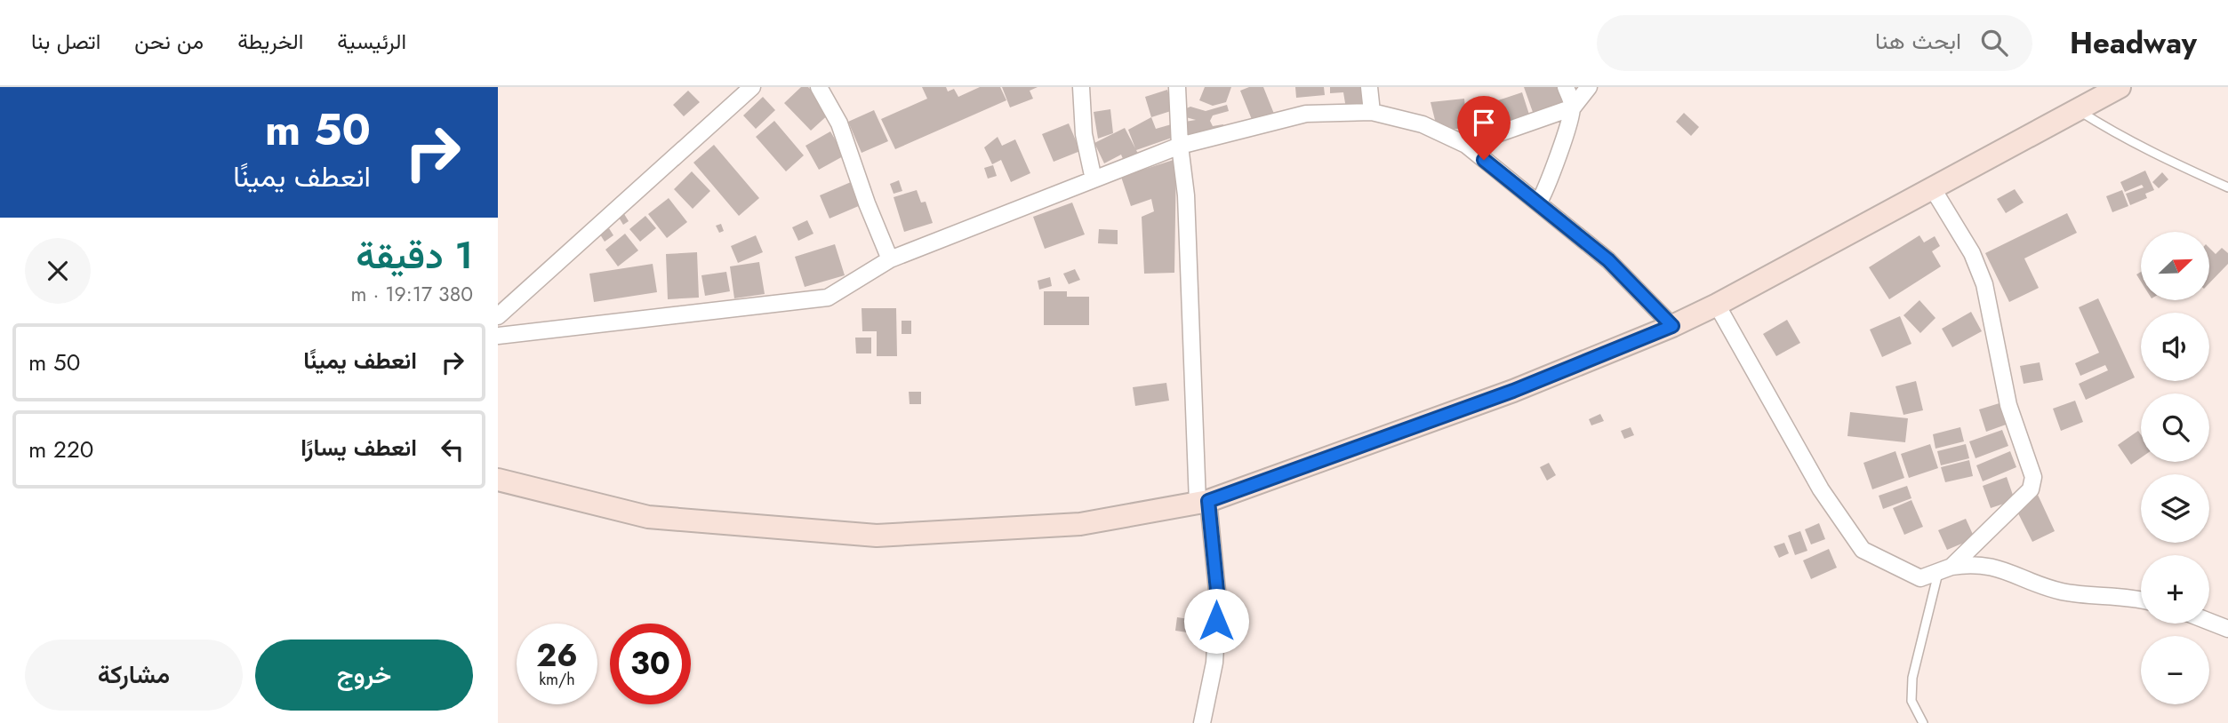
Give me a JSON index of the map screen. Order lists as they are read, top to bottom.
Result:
{
  "north": "top right",
  "page": {
    "header": "Headway",
    "search": "ابحث هنا",
    "nav": [
      "الرئيسية",
      "الخريطة",
      "من نحن",
      "اتصل بنا"
    ],
    "turn": ["50 m", "انعطف يمينًا"],
    "heading": ["1 دقيقة", "380 m · 19:17"],
    "map_buttons": ["+", "−"],
    "list": [
      {
        "name": "انعطف يمينًا",
        "value": "50 m"
      },
      {
        "name": "انعطف يسارًا",
        "value": "220 m"
      }
    ],
    "speed": "26 km/h",
    "limit": "30",
    "buttons": ["خروج", "مشاركة"]
  }
}
